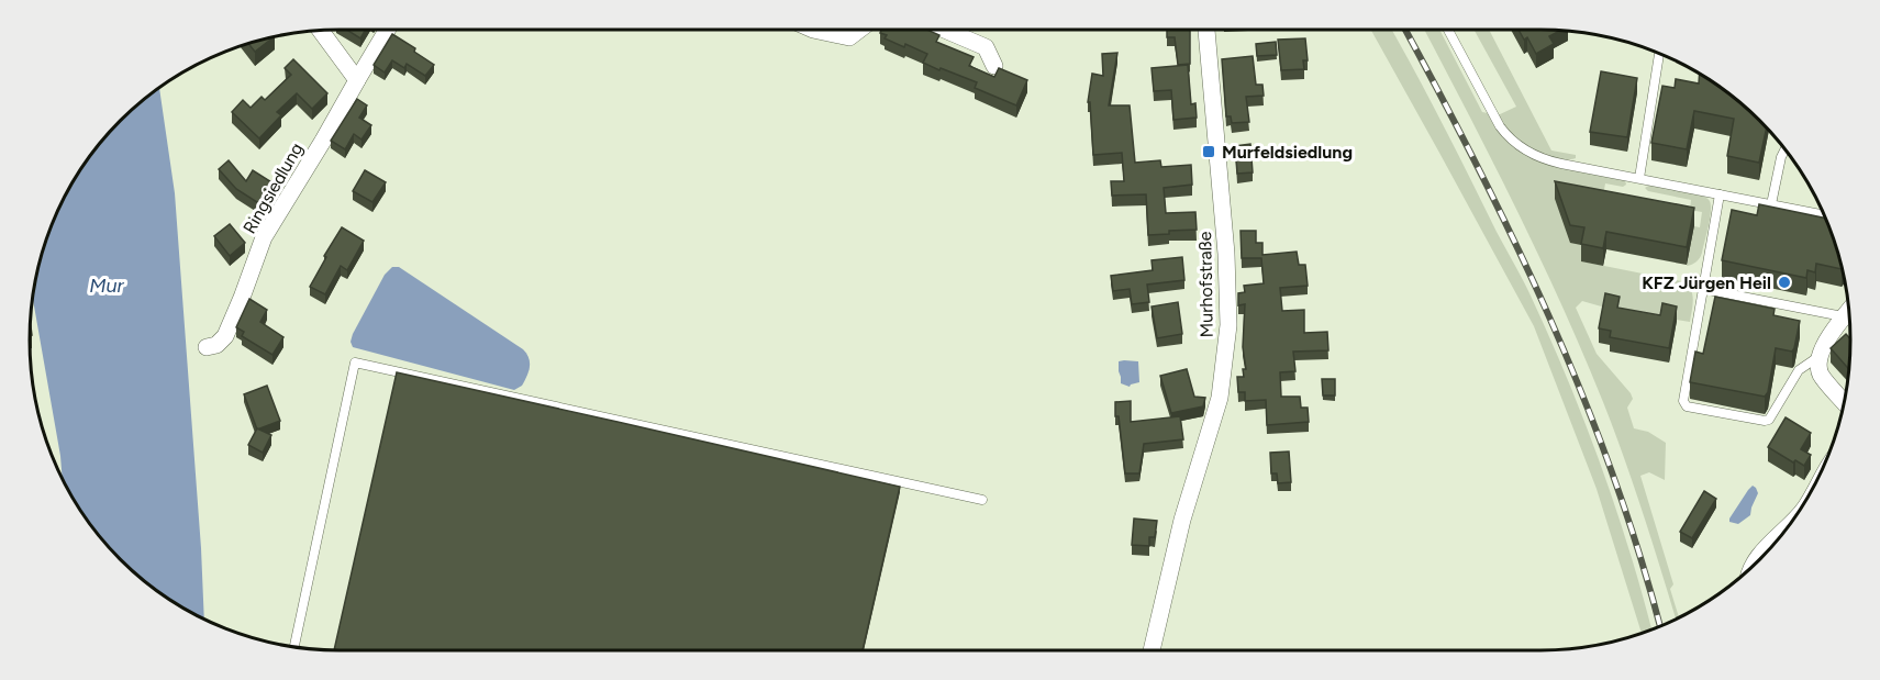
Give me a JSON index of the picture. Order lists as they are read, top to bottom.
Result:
{
  "streets": {
    "street": ["Ringsiedlung", "Murhofstraße"]
  },
  "water": ["Mur"],
  "places": {
    "transit": ["Murfeldsiedlung"],
    "other": ["KFZ Jürgen Heil"]
  }
}
